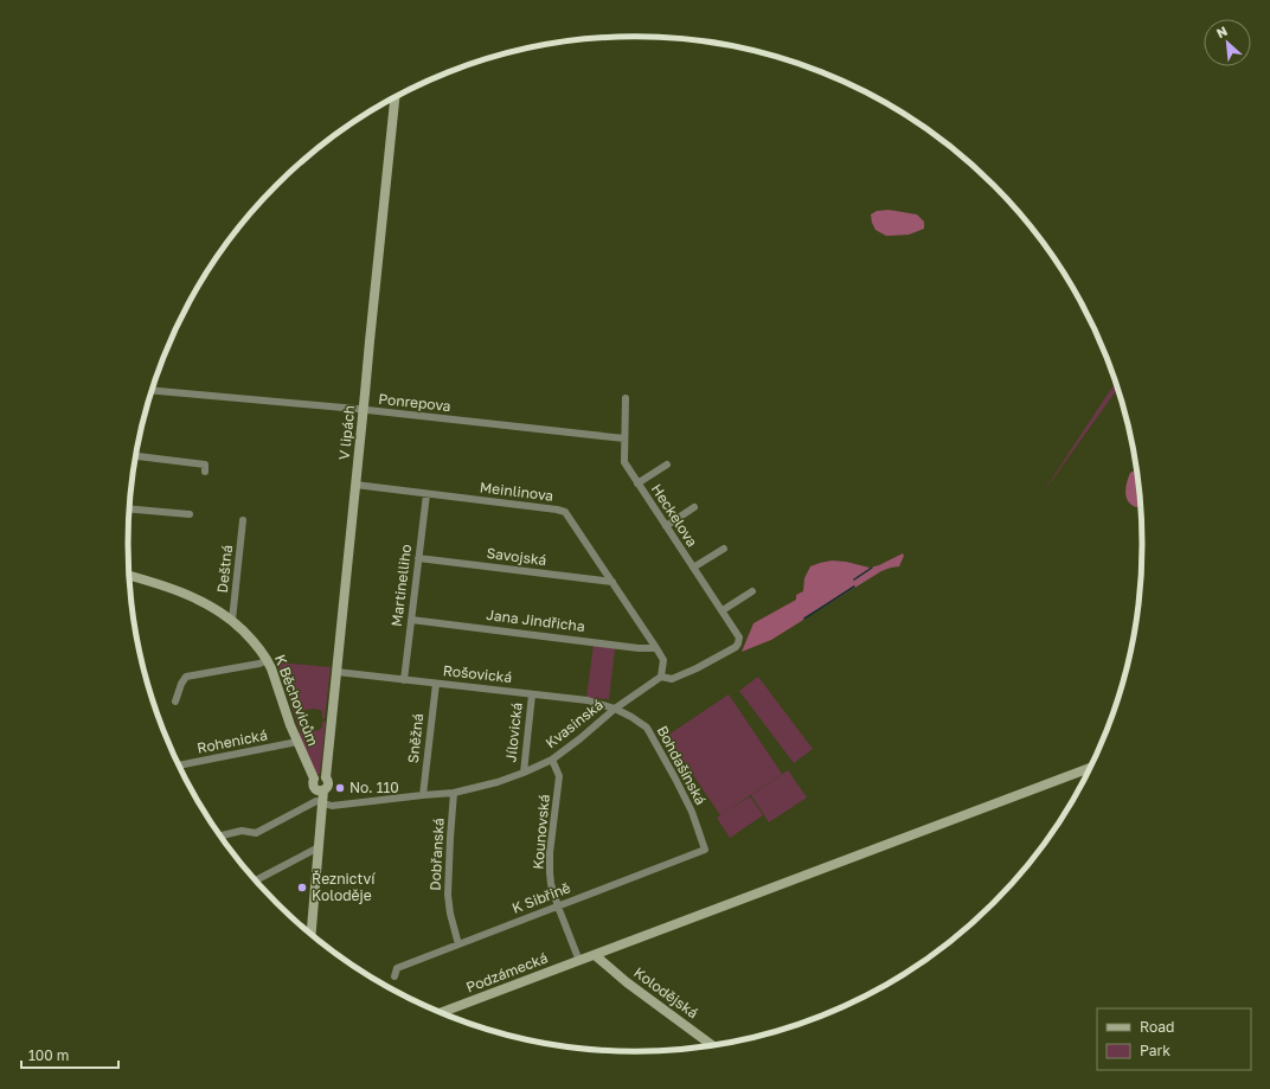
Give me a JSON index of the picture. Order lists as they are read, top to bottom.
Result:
{
  "streets": {
    "street": [
      "Ponrepova",
      "V lipách",
      "Meinlinova",
      "Heckelova",
      "Savojská",
      "Deštná",
      "Martinelliho",
      "Jana Jindřicha",
      "Rošovická",
      "K Běchovicům",
      "Kvasinská",
      "Jílovická",
      "Sněžná",
      "Rohenická",
      "Bohdašínská",
      "Kounovská",
      "Dobřanská",
      "K Sibřině",
      "Podzámecká",
      "Kolodějská"
    ]
  },
  "crossings": [
    ["Ponrepova", "V lipách"],
    ["Ponrepova", "Heckelova"],
    ["V lipách", "Meinlinova"],
    ["V lipách", "Rošovická"],
    ["V lipách", "K Běchovicům"],
    ["V lipách", "Kvasinská"],
    ["Meinlinova", "Savojská"],
    ["Meinlinova", "Martinelliho"],
    ["Meinlinova", "Jana Jindřicha"],
    ["Meinlinova", "Kvasinská"],
    ["Heckelova", "Kvasinská"],
    ["Savojská", "Martinelliho"],
    ["Deštná", "K Běchovicům"],
    ["Martinelliho", "Jana Jindřicha"],
    ["Martinelliho", "Rošovická"],
    ["Rošovická", "Kvasinská"],
    ["Rošovická", "Jílovická"],
    ["Rošovická", "Sněžná"],
    ["Rošovická", "Bohdašínská"],
    ["K Běchovicům", "Kvasinská"],
    ["K Běchovicům", "Rohenická"],
    ["Kvasinská", "Jílovická"],
    ["Kvasinská", "Sněžná"],
    ["Kvasinská", "Bohdašínská"],
    ["Kvasinská", "Kounovská"],
    ["Kvasinská", "Dobřanská"],
    ["Bohdašínská", "K Sibřině"],
    ["Kounovská", "K Sibřině"],
    ["Kounovská", "Podzámecká"],
    ["Dobřanská", "K Sibřině"],
    ["Podzámecká", "Kolodějská"]
  ],
  "places": ["No. 110", "Řeznictví Koloděje"],
  "legend": ["Road", "Park"],
  "scale_bar": "100 m",
  "north": "top left"
}
